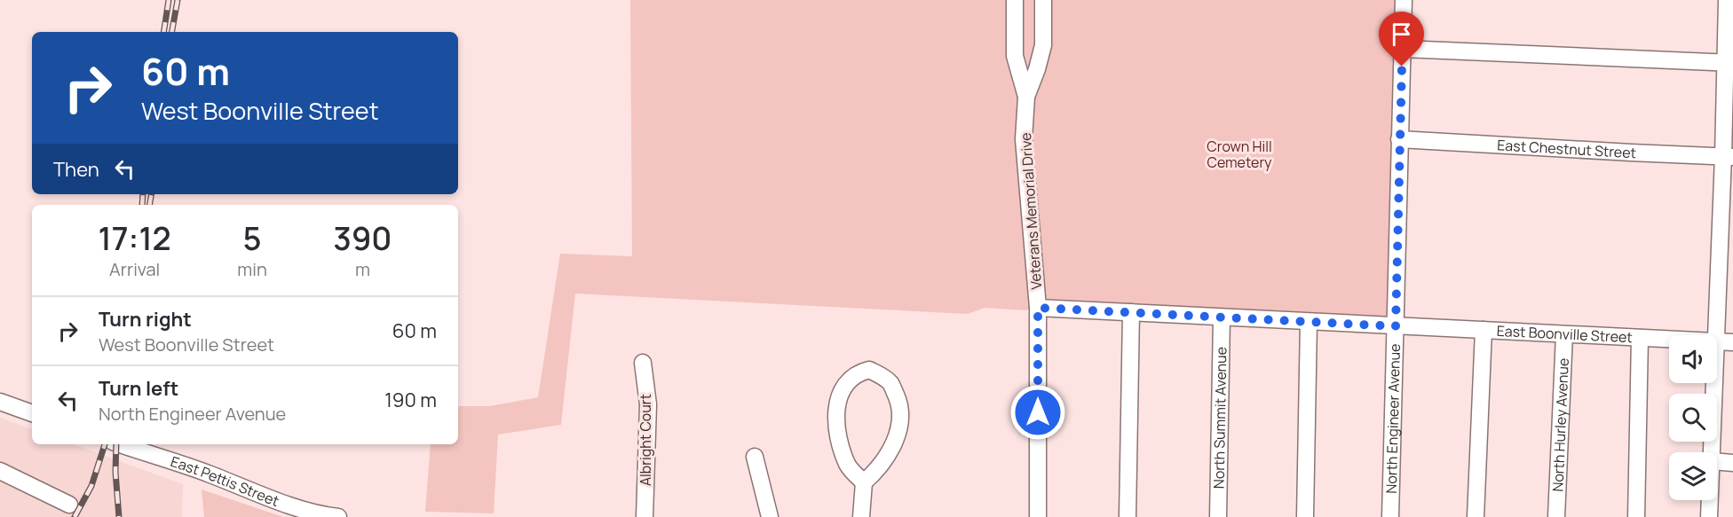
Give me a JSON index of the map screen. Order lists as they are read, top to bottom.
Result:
{
  "streets": {
    "street": [
      "East Chestnut Street",
      "Veterans Memorial Drive",
      "East Boonville Street",
      "North Summit Avenue",
      "North Engineer Avenue",
      "North Hurley Avenue",
      "Albright Court",
      "East Pettis Street"
    ]
  },
  "crossings": [
    ["East Chestnut Street", "North Engineer Avenue"],
    ["Veterans Memorial Drive", "East Boonville Street"],
    ["East Boonville Street", "North Summit Avenue"],
    ["East Boonville Street", "North Engineer Avenue"],
    ["East Boonville Street", "North Hurley Avenue"]
  ],
  "parks": ["Crown Hill Cemetery"],
  "page": {
    "turn": ["60 m", "West Boonville Street"],
    "then": "Then",
    "eta": [
      "17:12",
      "Arrival",
      "5",
      "min",
      "390",
      "m"
    ],
    "list": [
      {
        "name": "Turn right",
        "note": "West Boonville Street",
        "value": "60 m"
      },
      {
        "name": "Turn left",
        "note": "North Engineer Avenue",
        "value": "190 m"
      }
    ]
  }
}
